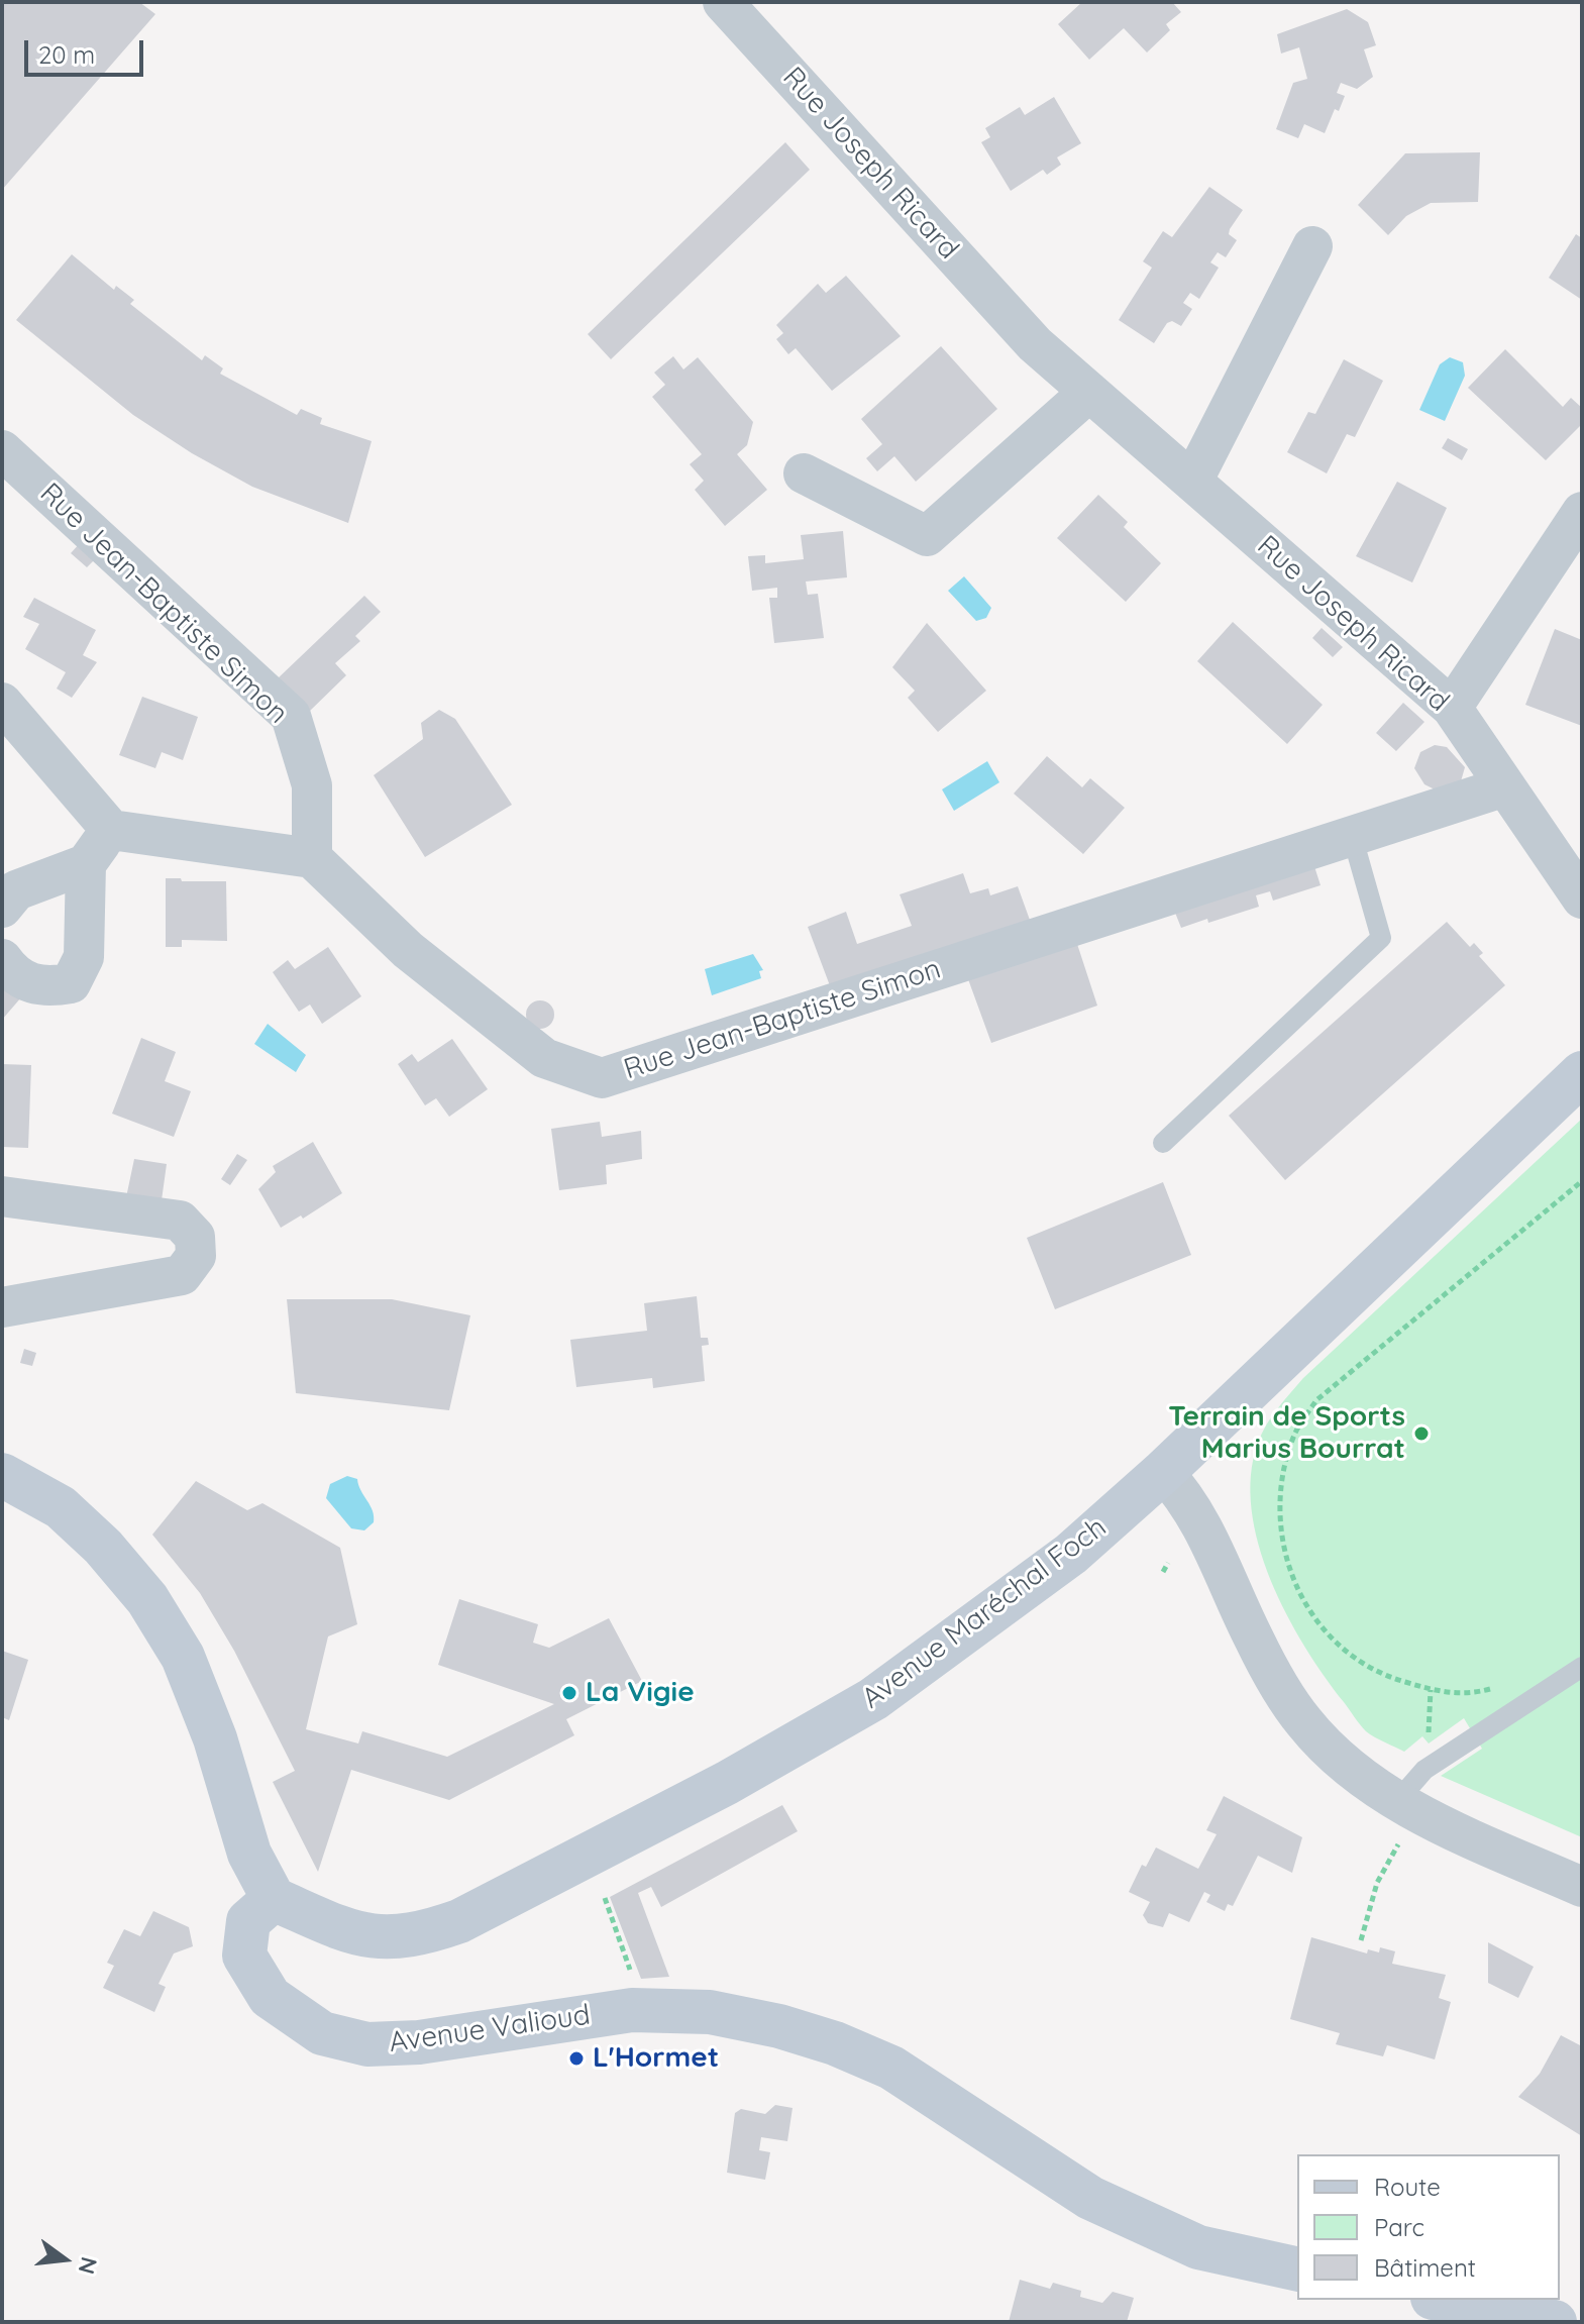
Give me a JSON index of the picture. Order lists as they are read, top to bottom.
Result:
{
  "streets": {
    "main road": ["Avenue Maréchal Foch", "Avenue Valioud"],
    "street": ["Rue Joseph Ricard", "Rue Jean-Baptiste Simon"]
  },
  "crossings": [
    ["Rue Joseph Ricard", "Rue Jean-Baptiste Simon"],
    ["Avenue Maréchal Foch", "Avenue Valioud"]
  ],
  "places": ["Terrain de Sports Marius Bourrat", "La Vigie", "L'Hormet"],
  "legend": ["Route", "Parc", "Bâtiment"],
  "scale_bar": "20 m",
  "north": "right"
}
